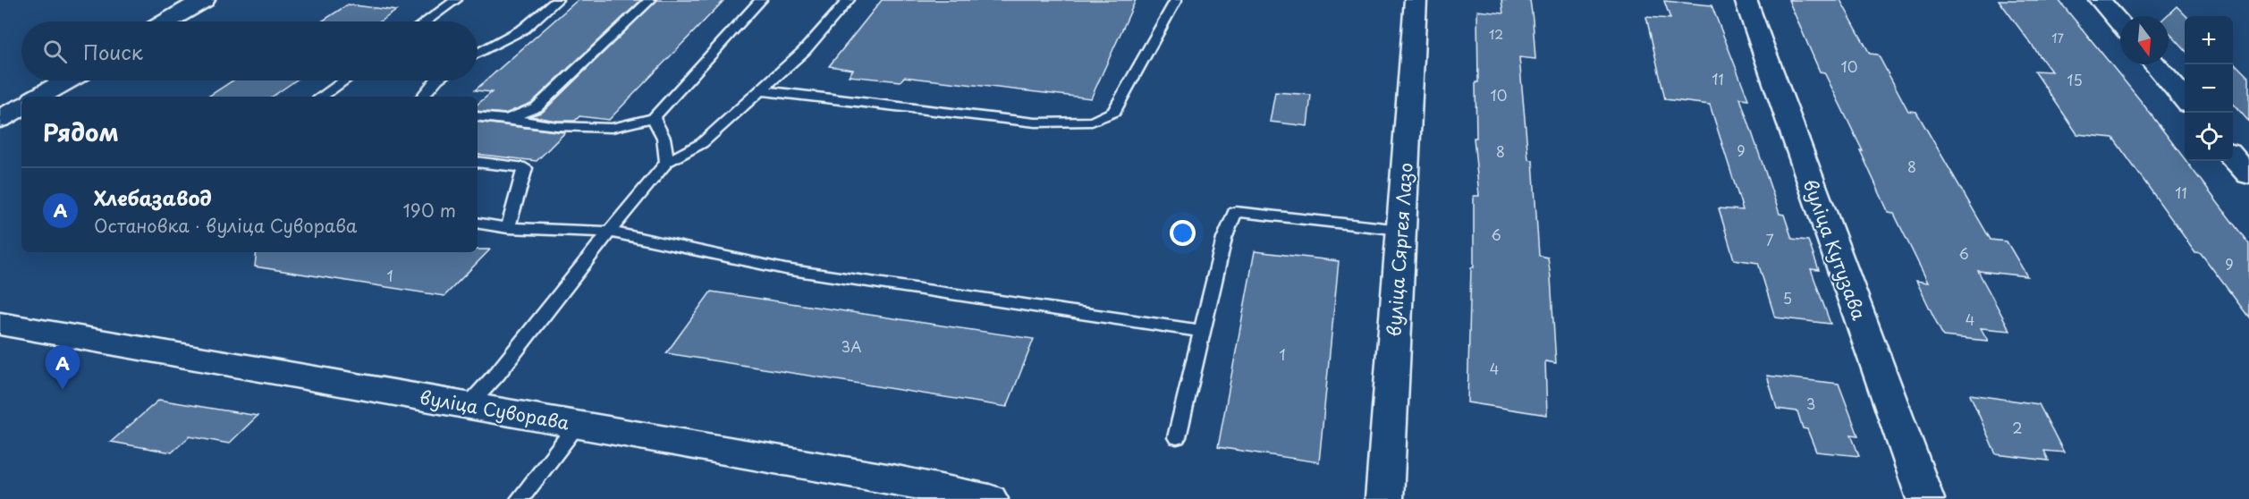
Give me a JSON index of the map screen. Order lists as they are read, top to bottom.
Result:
{
  "streets": {
    "street": ["вуліца Сяргея Лазо", "вуліца Кутузава", "вуліца Суворава"]
  },
  "house_numbers": [
    "12",
    "17",
    "10",
    "11",
    "15",
    "10",
    "9",
    "8",
    "8",
    "11",
    "6",
    "7",
    "6",
    "9",
    "1",
    "5",
    "4",
    "3А",
    "1",
    "4",
    "3",
    "2"
  ],
  "north": "bottom",
  "page": {
    "map_buttons": ["+", "−"],
    "search": "Поиск",
    "heading": "Рядом",
    "list": [
      {
        "mark": "A",
        "name": "Хлебазавод",
        "note": "Остановка · вуліца Суворава",
        "value": "190 m"
      }
    ],
    "pins": "A"
  }
}
